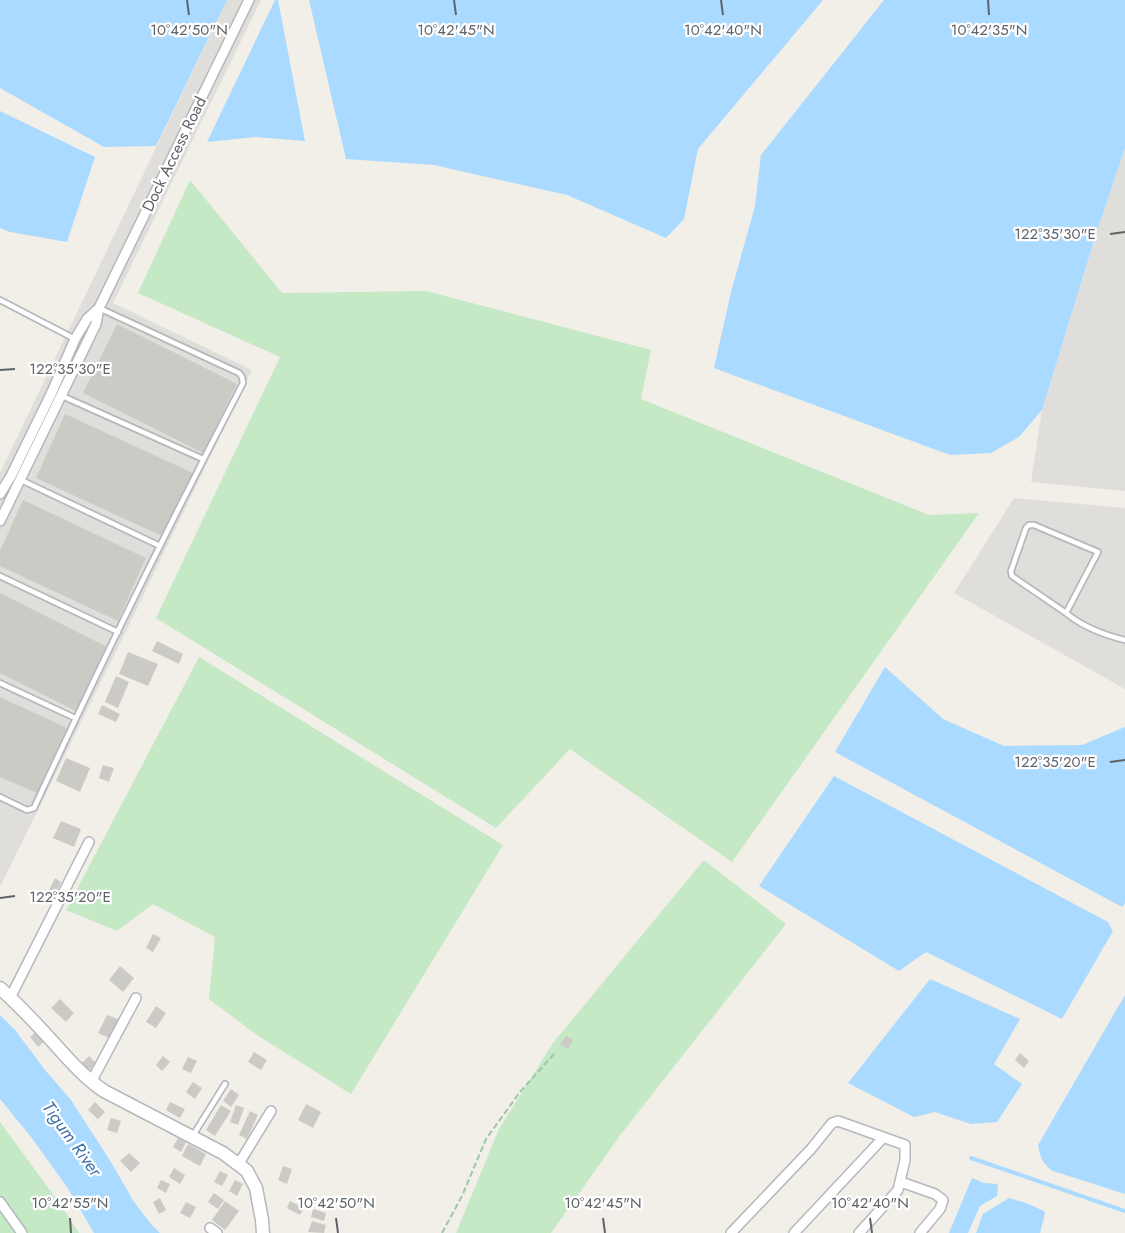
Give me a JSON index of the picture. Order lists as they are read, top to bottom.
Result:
{
  "streets": {
    "street": ["Dock Access Road"]
  },
  "water": ["Tigum River"],
  "coordinates": [
    "10°42'50\"N",
    "10°42'45\"N",
    "10°42'40\"N",
    "10°42'35\"N",
    "122°35'30\"E",
    "122°35'20\"E",
    "10°42'55\"N"
  ]
}
